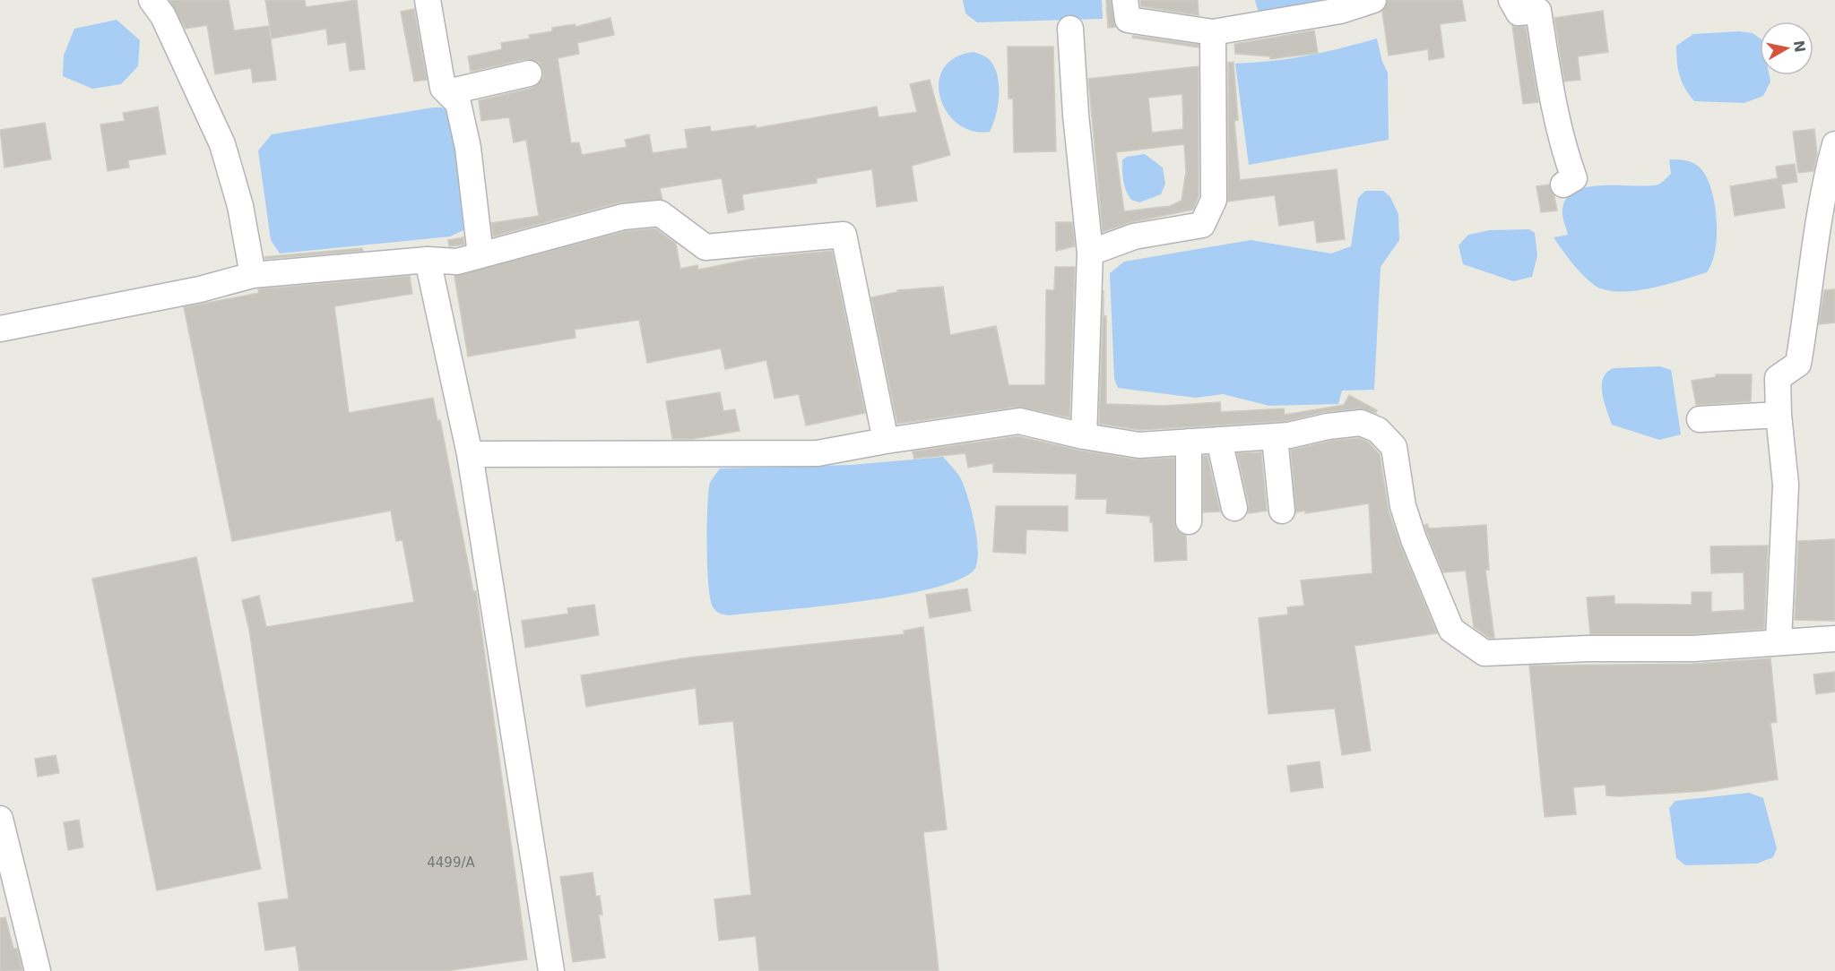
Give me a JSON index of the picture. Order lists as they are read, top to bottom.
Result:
{
  "house_numbers": ["4499/A"],
  "north": "right"
}
